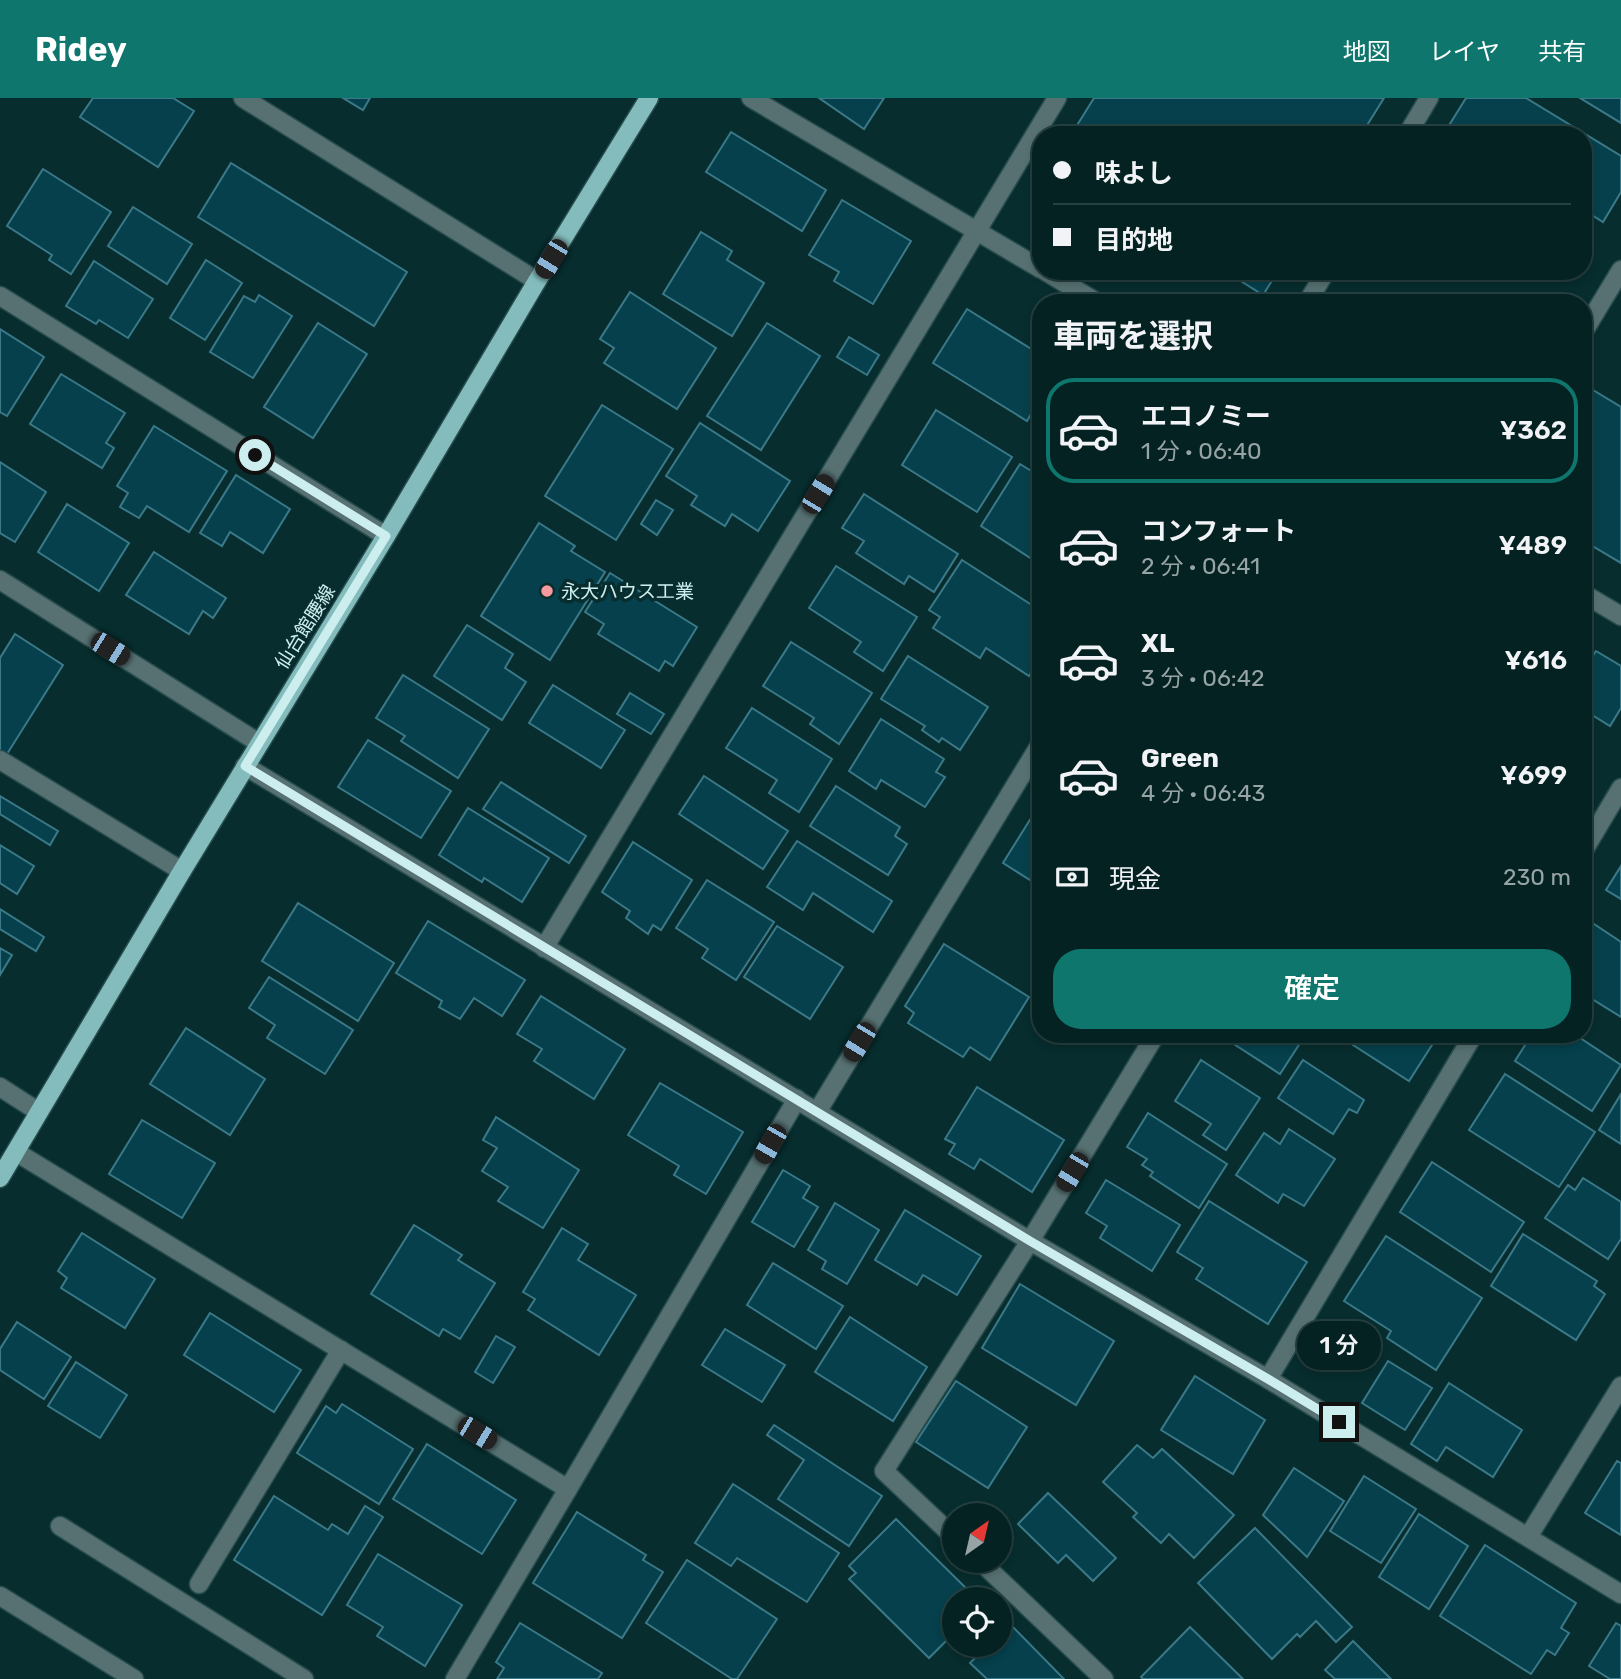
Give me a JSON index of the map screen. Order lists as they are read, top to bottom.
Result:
{
  "streets": {
    "main road": ["仙台館腰線"]
  },
  "places": ["永大ハウス工業"],
  "north": "top right",
  "page": {
    "header": "Ridey",
    "nav": ["地図", "レイヤ", "共有"],
    "banner": ["味よし", "目的地"],
    "heading": "車両を選択",
    "list": [
      {
        "name": "エコノミー",
        "note": "1 分 · 06:40",
        "value": "¥362"
      },
      {
        "name": "コンフォート",
        "note": "2 分 · 06:41",
        "value": "¥489"
      },
      {
        "name": "XL",
        "note": "3 分 · 06:42",
        "value": "¥616"
      },
      {
        "name": "Green",
        "note": "4 分 · 06:43",
        "value": "¥699"
      }
    ],
    "pay": ["現金", "230 m"],
    "buttons": "確定",
    "bubble": "1 分"
  }
}
